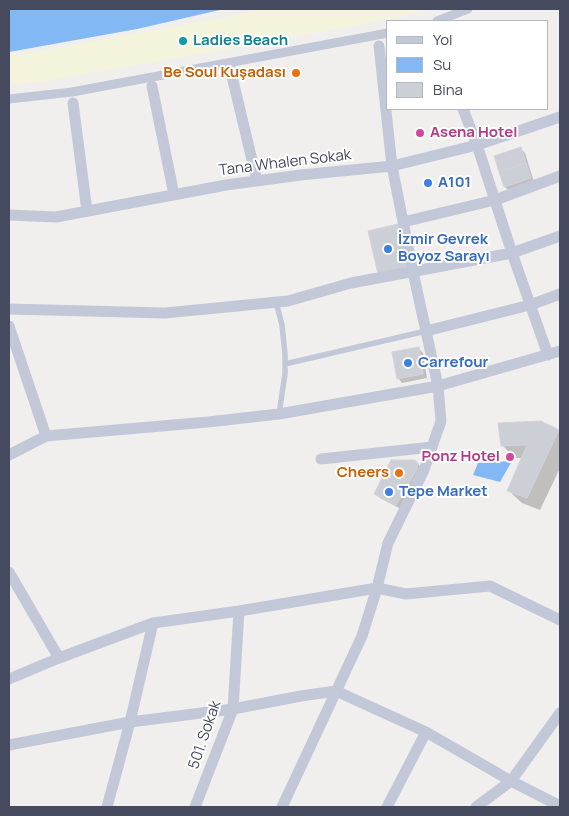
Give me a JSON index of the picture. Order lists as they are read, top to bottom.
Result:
{
  "streets": {
    "street": ["Tana Whalen Sokak", "501. Sokak"]
  },
  "places": [
    "Ladies Beach",
    "Be Soul Kuşadası",
    "Asena Hotel",
    "A101",
    "İzmir Gevrek Boyoz Sarayı",
    "Carrefour",
    "Ponz Hotel",
    "Cheers",
    "Tepe Market"
  ],
  "legend": ["Yol", "Su", "Bina"]
}
